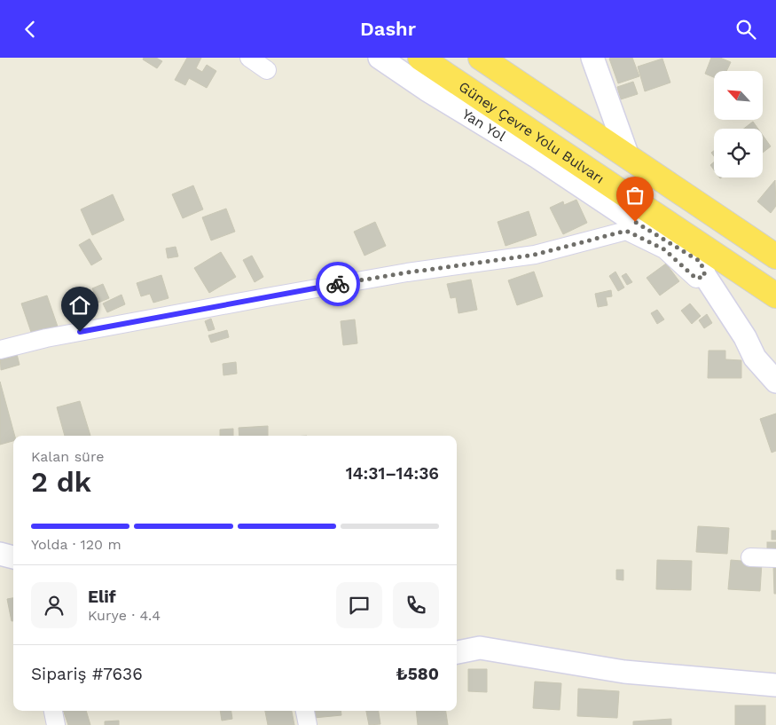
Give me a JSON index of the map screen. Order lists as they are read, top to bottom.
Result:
{
  "streets": {
    "highway": ["Güney Çevre Yolu Bulvarı"],
    "street": ["Yan Yol"]
  },
  "north": "top left",
  "page": {
    "header": "Dashr",
    "heading": ["2 dk", "Kalan süre", "14:31–14:36"],
    "panel": [
      "Elif",
      "Kurye · 4.4",
      "Sipariş #7636",
      "₺580"
    ],
    "bar": "Yolda · 120 m"
  }
}
